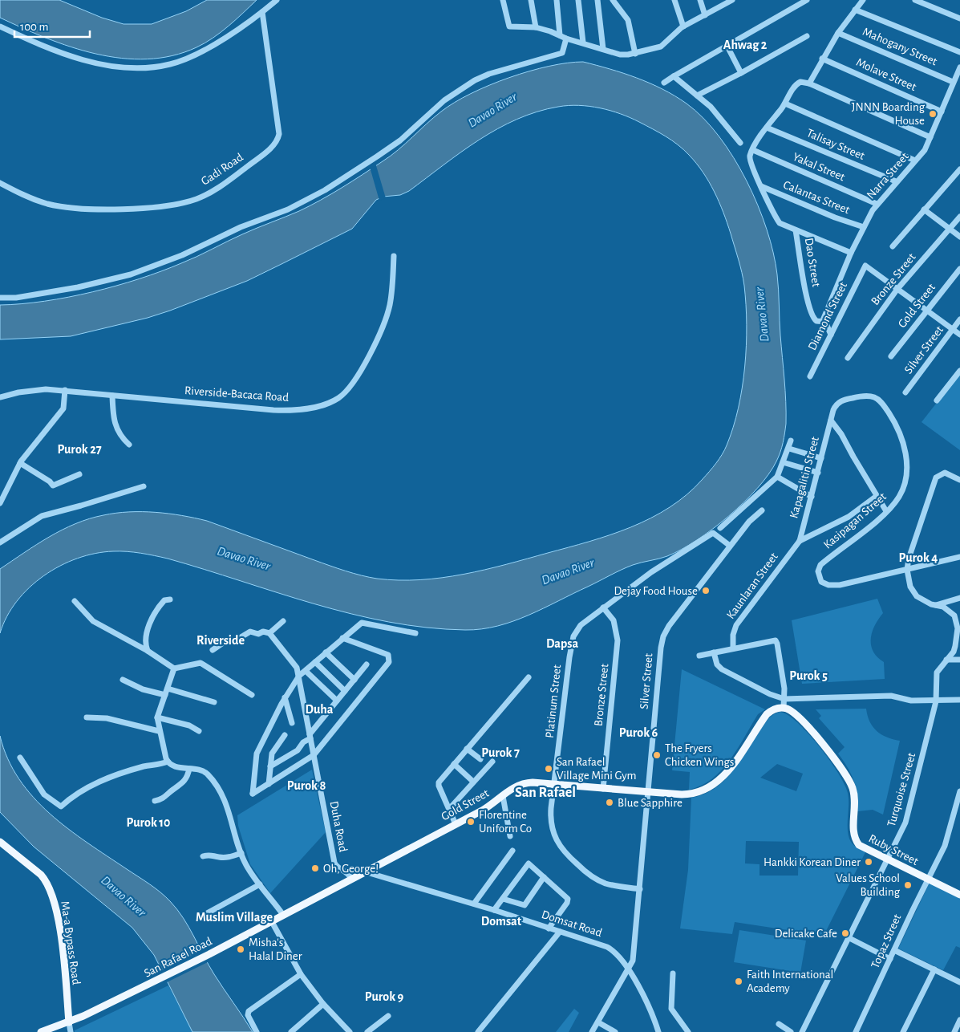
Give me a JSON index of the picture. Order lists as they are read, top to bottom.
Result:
{
  "streets": {
    "main road": [
      "Gold Street",
      "Ruby Street",
      "Ma-a Bypass Road",
      "San Rafael Road"
    ],
    "street": [
      "Mahogany Street",
      "Molave Street",
      "Talisay Street",
      "Yakal Street",
      "Gadi Road",
      "Narra Street",
      "Calantas Street",
      "Dao Street",
      "Bronze Street",
      "Diamond Street",
      "Silver Street",
      "Riverside-Bacaca Road",
      "Kapagalitin Street",
      "Kasipagan Street",
      "Kaunlaran Street",
      "Platinum Street",
      "Turquoise Street",
      "Duha Road",
      "Domsat Road",
      "Topaz Street"
    ]
  },
  "crossings": [
    ["Mahogany Street", "Narra Street"],
    ["Molave Street", "Narra Street"],
    ["Talisay Street", "Narra Street"],
    ["Yakal Street", "Narra Street"],
    ["Narra Street", "Calantas Street"],
    ["Narra Street", "Dao Street"],
    ["Dao Street", "Diamond Street"],
    ["Bronze Street", "Gold Street"],
    ["Bronze Street", "Diamond Street"],
    ["Bronze Street", "Platinum Street"],
    ["Gold Street", "Silver Street"],
    ["Gold Street", "Platinum Street"],
    ["Gold Street", "Ruby Street"],
    ["Gold Street", "Domsat Road"],
    ["Gold Street", "San Rafael Road"],
    ["Silver Street", "Platinum Street"],
    ["Silver Street", "Domsat Road"],
    ["Kapagalitin Street", "Kasipagan Street"],
    ["Kapagalitin Street", "Kaunlaran Street"],
    ["Kasipagan Street", "Turquoise Street"],
    ["Turquoise Street", "Ruby Street"],
    ["Duha Road", "San Rafael Road"],
    ["Ruby Street", "Topaz Street"],
    ["Domsat Road", "San Rafael Road"],
    ["Ma-a Bypass Road", "San Rafael Road"]
  ],
  "districts": [
    "Ahwag 2",
    "Purok 27",
    "Purok 4",
    "Riverside",
    "Dapsa",
    "Purok 5",
    "Duha",
    "Purok 6",
    "Purok 7",
    "Purok 8",
    "San Rafael",
    "Purok 10",
    "Muslim Village",
    "Domsat",
    "Purok 9"
  ],
  "water": ["Davao River"],
  "places": [
    "JNNN Boarding House",
    "Dejay Food House",
    "The Fryers Chicken Wings",
    "San Rafael Village Mini Gym",
    "Blue Sapphire",
    "Florentine Uniform Co",
    "Hankki Korean Diner",
    "Oh, George!",
    "Values School Building",
    "Delicake Cafe",
    "Misha's Halal Diner",
    "Faith International Academy"
  ],
  "scale_bar": "100 m"
}
